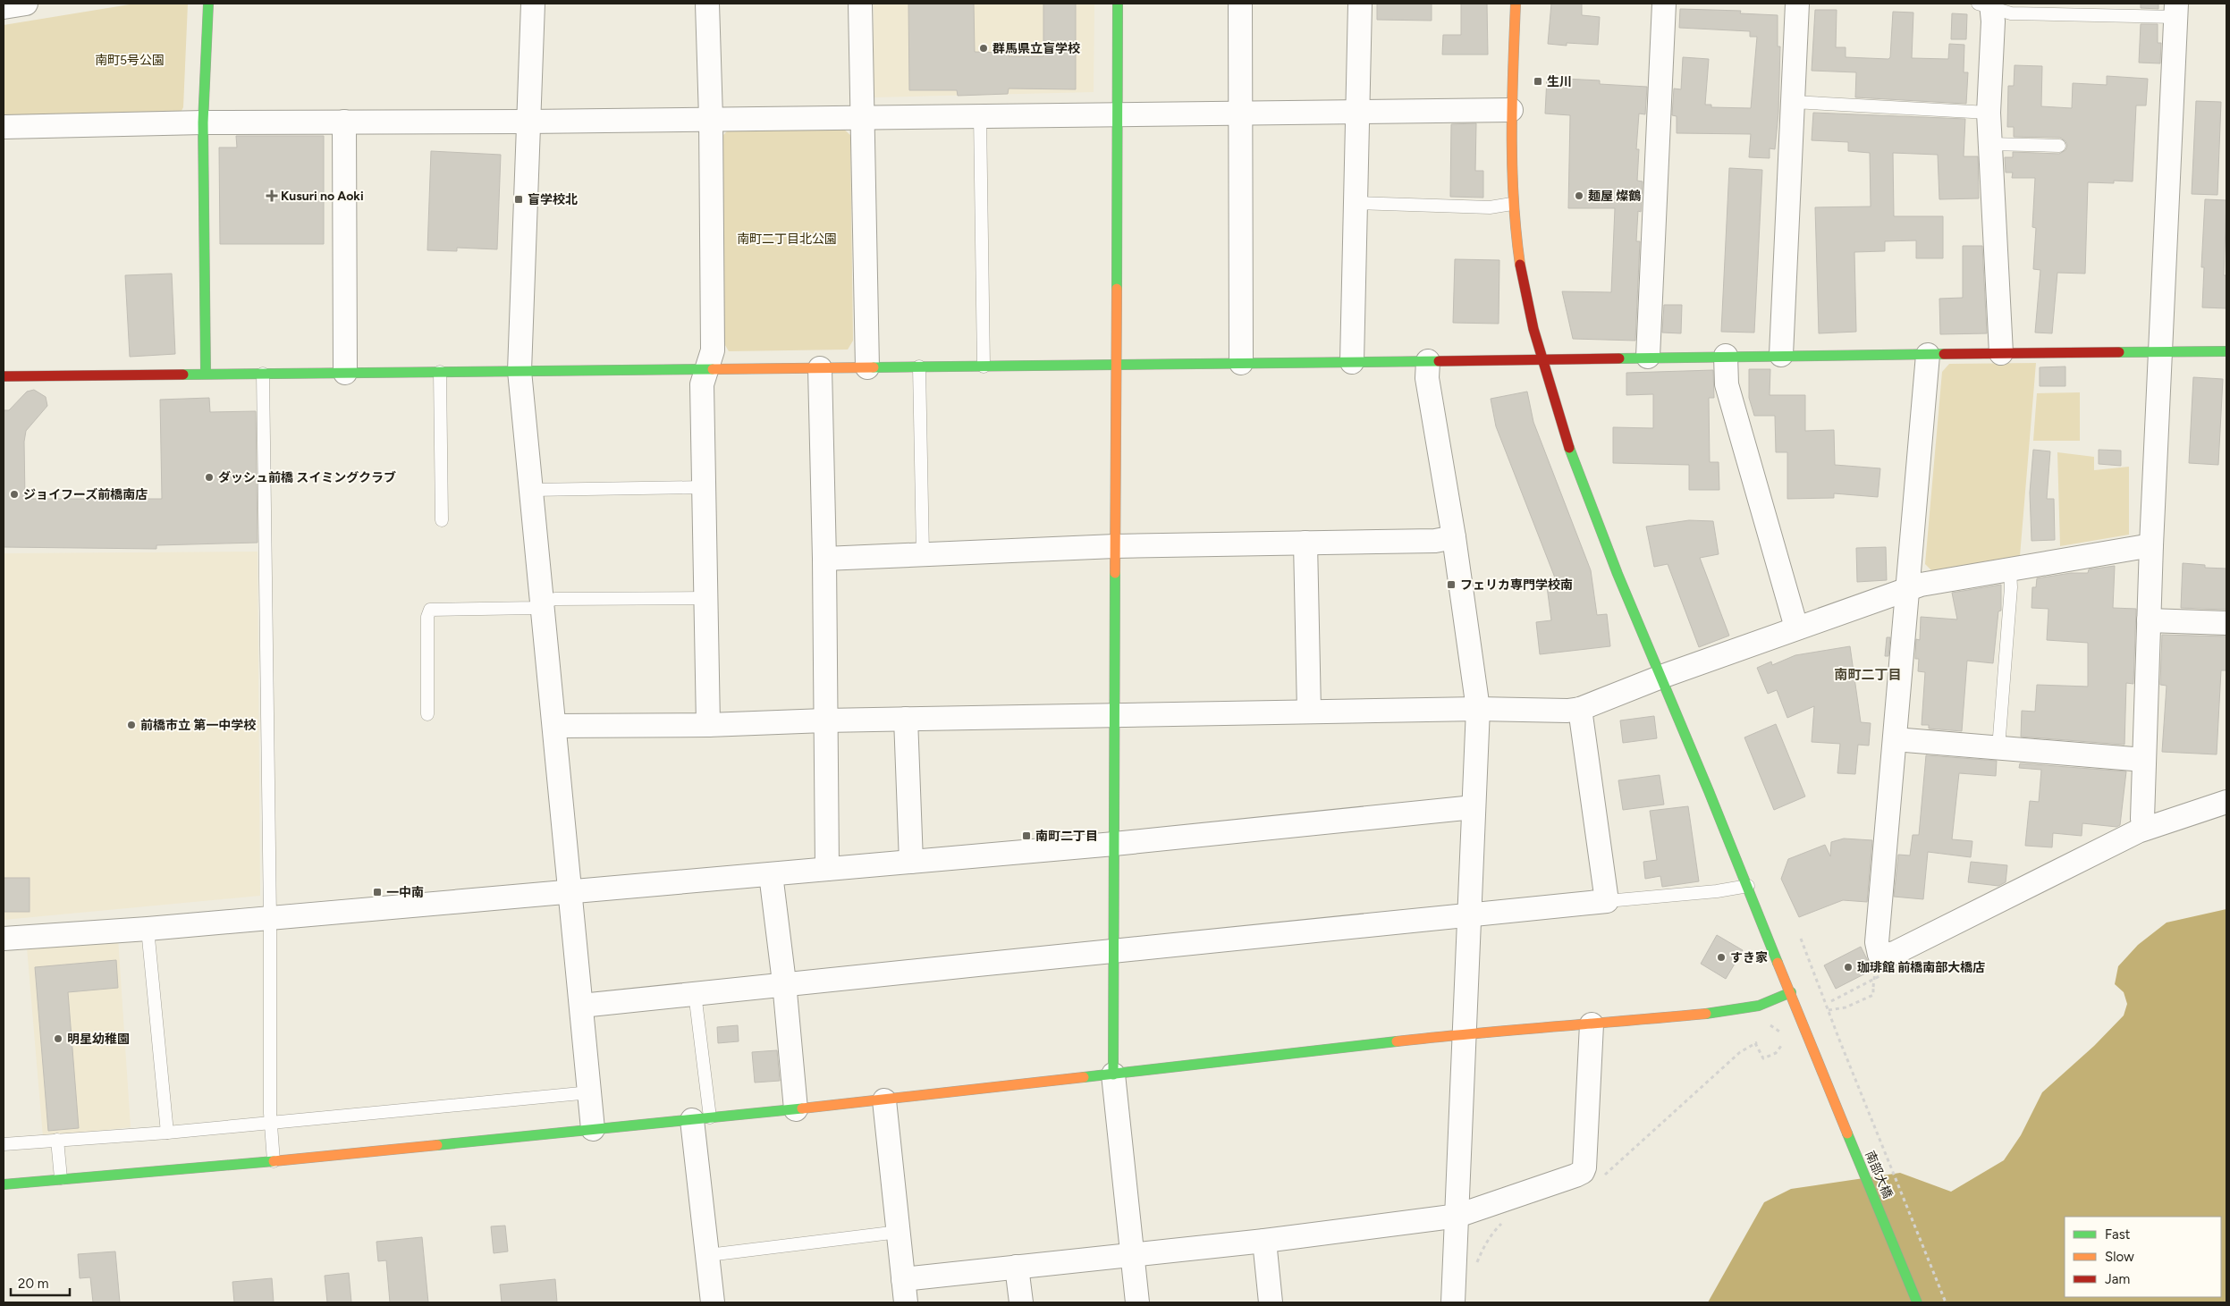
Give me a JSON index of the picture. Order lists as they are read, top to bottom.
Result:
{
  "streets": {
    "street": ["南部大橋"]
  },
  "districts": ["南町二丁目"],
  "parks": ["南町5号公園", "南町二丁目北公園"],
  "places": {
    "other": [
      "群馬県立盲学校",
      "麺屋 燦鶴",
      "ダッシュ前橋 スイミングクラブ",
      "ジョイフーズ前橋南店",
      "前橋市立 第一中学校",
      "すき家",
      "珈琲館 前橋南部大橋店",
      "明星幼稚園"
    ],
    "transit": [
      "生川",
      "盲学校北",
      "フェリカ専門学校南",
      "南町二丁目",
      "一中南"
    ],
    "health": ["Kusuri no Aoki"]
  },
  "legend": ["Fast", "Slow", "Jam"],
  "scale_bar": "20 m"
}
